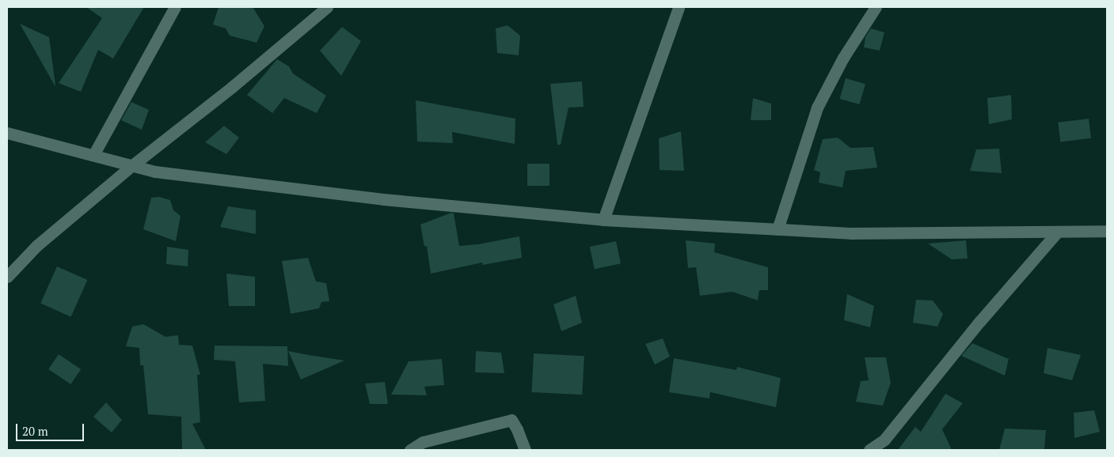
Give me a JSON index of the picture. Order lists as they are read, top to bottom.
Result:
{
  "scale_bar": "20 m"
}
